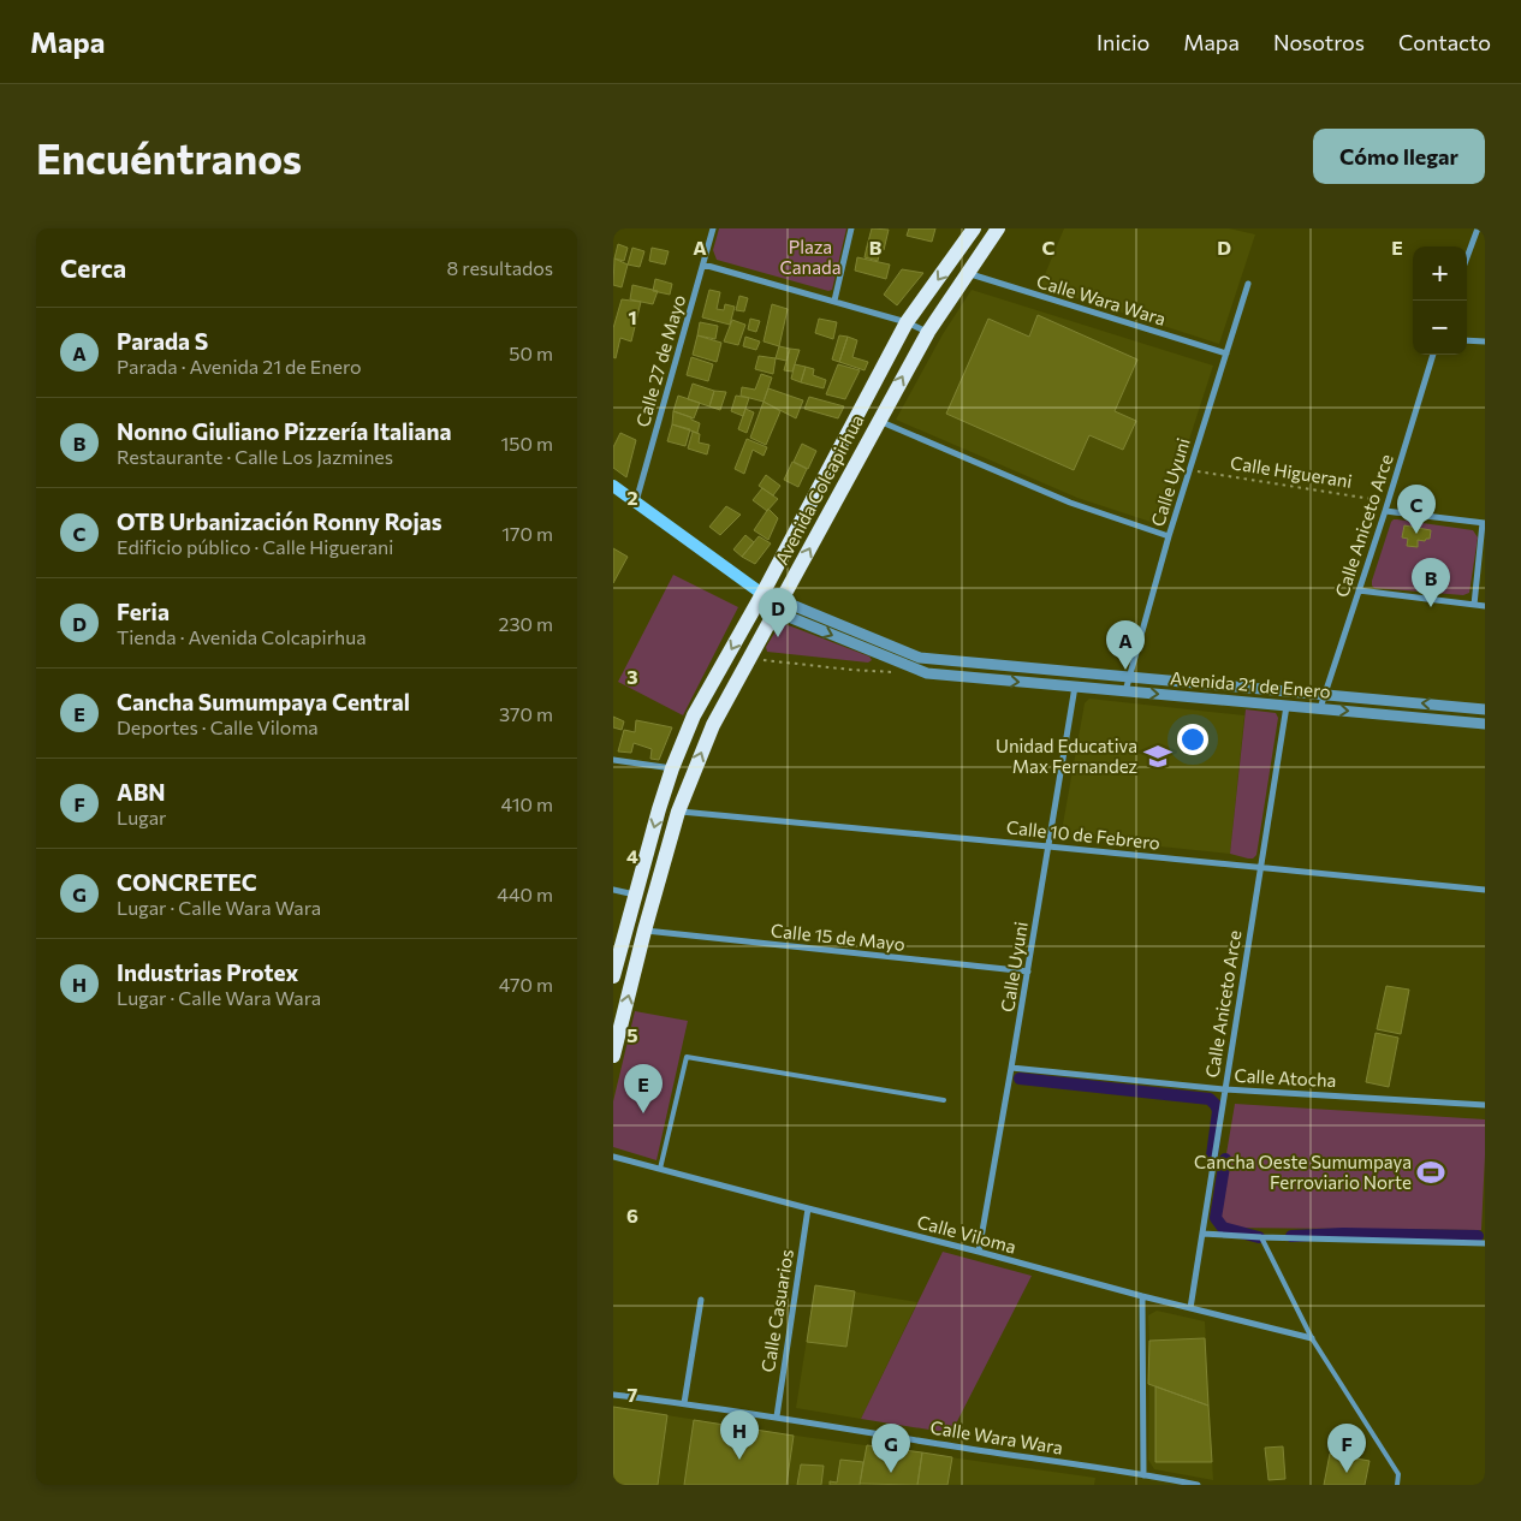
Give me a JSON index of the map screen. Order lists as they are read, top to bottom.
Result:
{
  "streets": {
    "main road": ["Avenida Colcapirhua", "Avenida 21 de Enero"],
    "street": [
      "Calle Wara Wara",
      "Calle 27 de Mayo",
      "Calle Uyuni",
      "Calle Aniceto Arce",
      "Calle 10 de Febrero",
      "Calle 15 de Mayo",
      "Calle Atocha",
      "Calle Viloma",
      "Calle Casuarios"
    ],
    "path": ["Calle Higuerani"]
  },
  "crossings": [
    ["Calle Wara Wara", "Calle Uyuni"],
    ["Calle Wara Wara", "Avenida Colcapirhua"],
    ["Calle Wara Wara", "Calle Casuarios"],
    ["Calle 27 de Mayo", "Avenida 21 de Enero"],
    ["Calle Higuerani", "Calle Uyuni"],
    ["Calle Uyuni", "Avenida 21 de Enero"],
    ["Calle Uyuni", "Calle 10 de Febrero"],
    ["Calle Uyuni", "Calle 15 de Mayo"],
    ["Calle Uyuni", "Calle Atocha"],
    ["Calle Uyuni", "Calle Viloma"],
    ["Avenida Colcapirhua", "Avenida 21 de Enero"],
    ["Avenida Colcapirhua", "Calle 10 de Febrero"],
    ["Avenida Colcapirhua", "Calle 15 de Mayo"],
    ["Calle Aniceto Arce", "Avenida 21 de Enero"],
    ["Calle Aniceto Arce", "Calle 10 de Febrero"],
    ["Calle Aniceto Arce", "Calle Atocha"],
    ["Calle Aniceto Arce", "Calle Viloma"],
    ["Calle Viloma", "Calle Casuarios"]
  ],
  "parks": ["Plaza Canada"],
  "places": {
    "school or university": ["Unidad Educativa Max Fernandez"],
    "sports": ["Cancha Oeste Sumumpaya Ferroviario Norte"]
  },
  "page": {
    "header": "Mapa",
    "nav": [
      "Inicio",
      "Mapa",
      "Nosotros",
      "Contacto"
    ],
    "buttons": "Cómo llegar",
    "title": "Encuéntranos",
    "heading": ["Cerca", "8 resultados"],
    "map_buttons": ["+", "−"],
    "list": [
      {
        "mark": "A",
        "name": "Parada S",
        "note": "Parada · Avenida 21 de Enero",
        "value": "50 m"
      },
      {
        "mark": "B",
        "name": "Nonno Giuliano Pizzería Italiana",
        "note": "Restaurante · Calle Los Jazmines",
        "value": "150 m"
      },
      {
        "mark": "C",
        "name": "OTB Urbanización Ronny Rojas",
        "note": "Edificio público · Calle Higuerani",
        "value": "170 m"
      },
      {
        "mark": "D",
        "name": "Feria",
        "note": "Tienda · Avenida Colcapirhua",
        "value": "230 m"
      },
      {
        "mark": "E",
        "name": "Cancha Sumumpaya Central",
        "note": "Deportes · Calle Viloma",
        "value": "370 m"
      },
      {
        "mark": "F",
        "name": "ABN",
        "note": "Lugar",
        "value": "410 m"
      },
      {
        "mark": "G",
        "name": "CONCRETEC",
        "note": "Lugar · Calle Wara Wara",
        "value": "440 m"
      },
      {
        "mark": "H",
        "name": "Industrias Protex",
        "note": "Lugar · Calle Wara Wara",
        "value": "470 m"
      }
    ],
    "pins": [
      "C",
      "B",
      "D",
      "A",
      "E",
      "H",
      "F",
      "G"
    ]
  },
  "grid": {
    "columns": [
      "A",
      "B",
      "C",
      "D",
      "E"
    ],
    "rows": [
      "1",
      "2",
      "3",
      "4",
      "5",
      "6",
      "7"
    ]
  }
}
